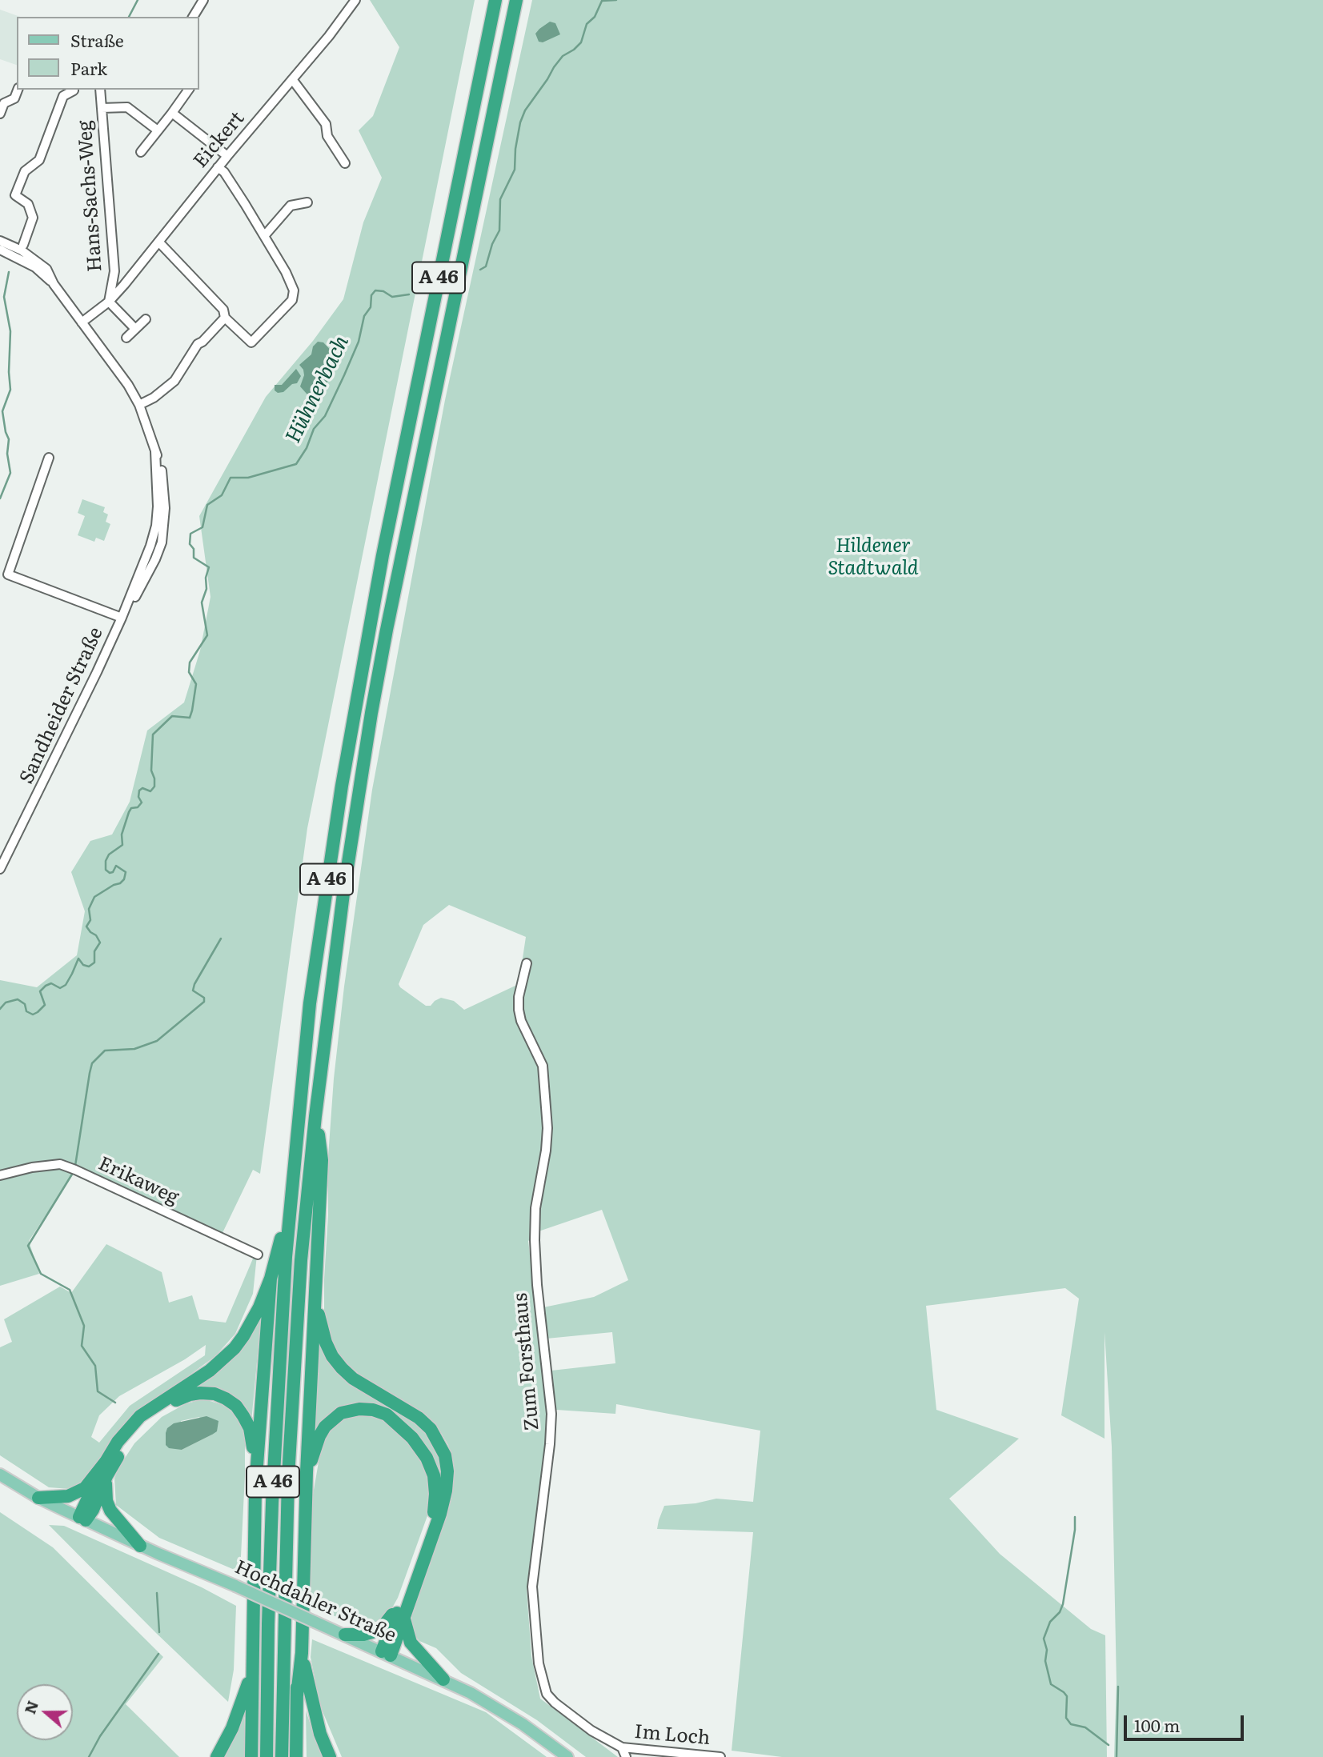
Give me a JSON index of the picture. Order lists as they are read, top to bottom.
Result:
{
  "streets": {
    "highway": ["A 46"],
    "main road": ["Hochdahler Straße"],
    "street": [
      "Eickert",
      "Hans-Sachs-Weg",
      "Sandheider Straße",
      "Erikaweg",
      "Zum Forsthaus",
      "Im Loch"
    ]
  },
  "crossings": [
    ["Eickert", "Hans-Sachs-Weg"],
    ["Eickert", "Sandheider Straße"],
    ["Zum Forsthaus", "Im Loch"]
  ],
  "water": ["Hühnerbach"],
  "parks": ["Hildener Stadtwald"],
  "legend": ["Straße", "Park"],
  "scale_bar": "100 m",
  "north": "left"
}
